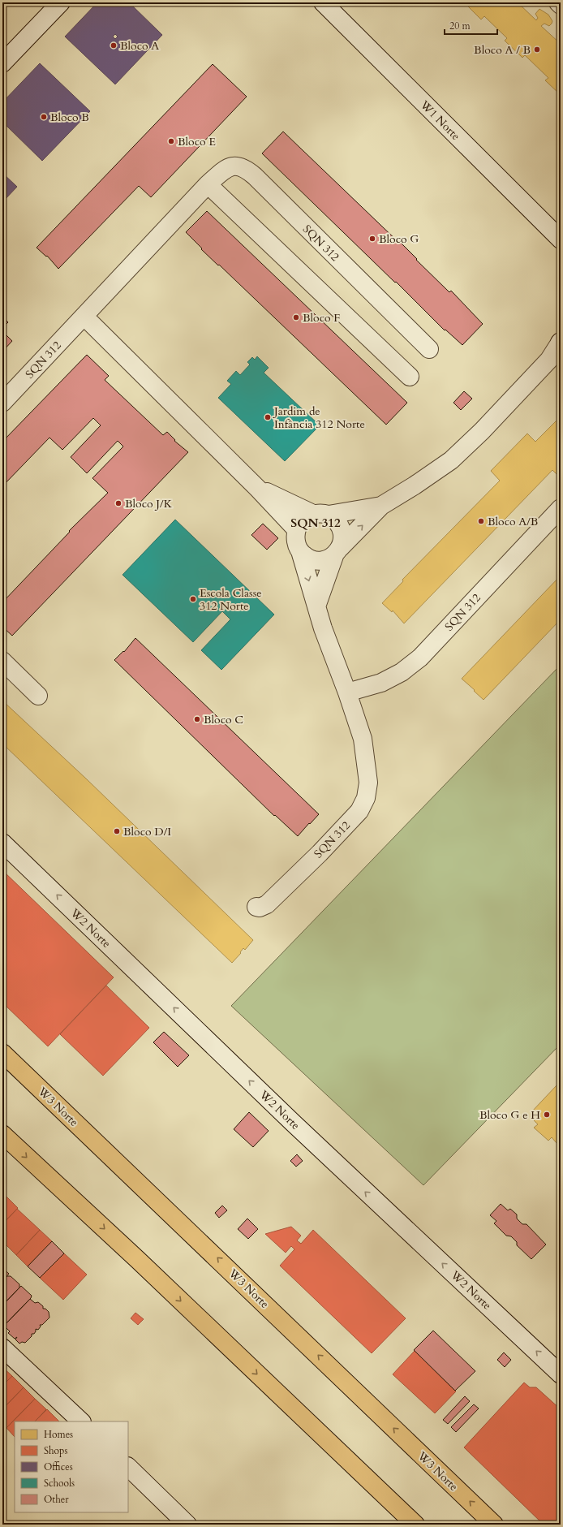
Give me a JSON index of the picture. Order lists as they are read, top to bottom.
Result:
{
  "streets": {
    "main road": ["W3 Norte"],
    "street": ["W1 Norte", "SQN 312", "W2 Norte"]
  },
  "one_way": ["W2 Norte"],
  "districts": ["SQN 312"],
  "places": [
    "Bloco A",
    "Bloco A / B",
    "Bloco B",
    "Bloco E",
    "Bloco G",
    "Bloco F",
    "Jardim de Infância 312 Norte",
    "Bloco J/K",
    "Bloco A/B",
    "Escola Classe 312 Norte",
    "Bloco C",
    "Bloco D/I",
    "Bloco G e H"
  ],
  "legend": [
    "Homes",
    "Shops",
    "Offices",
    "Schools",
    "Other"
  ],
  "scale_bar": "20 m"
}
